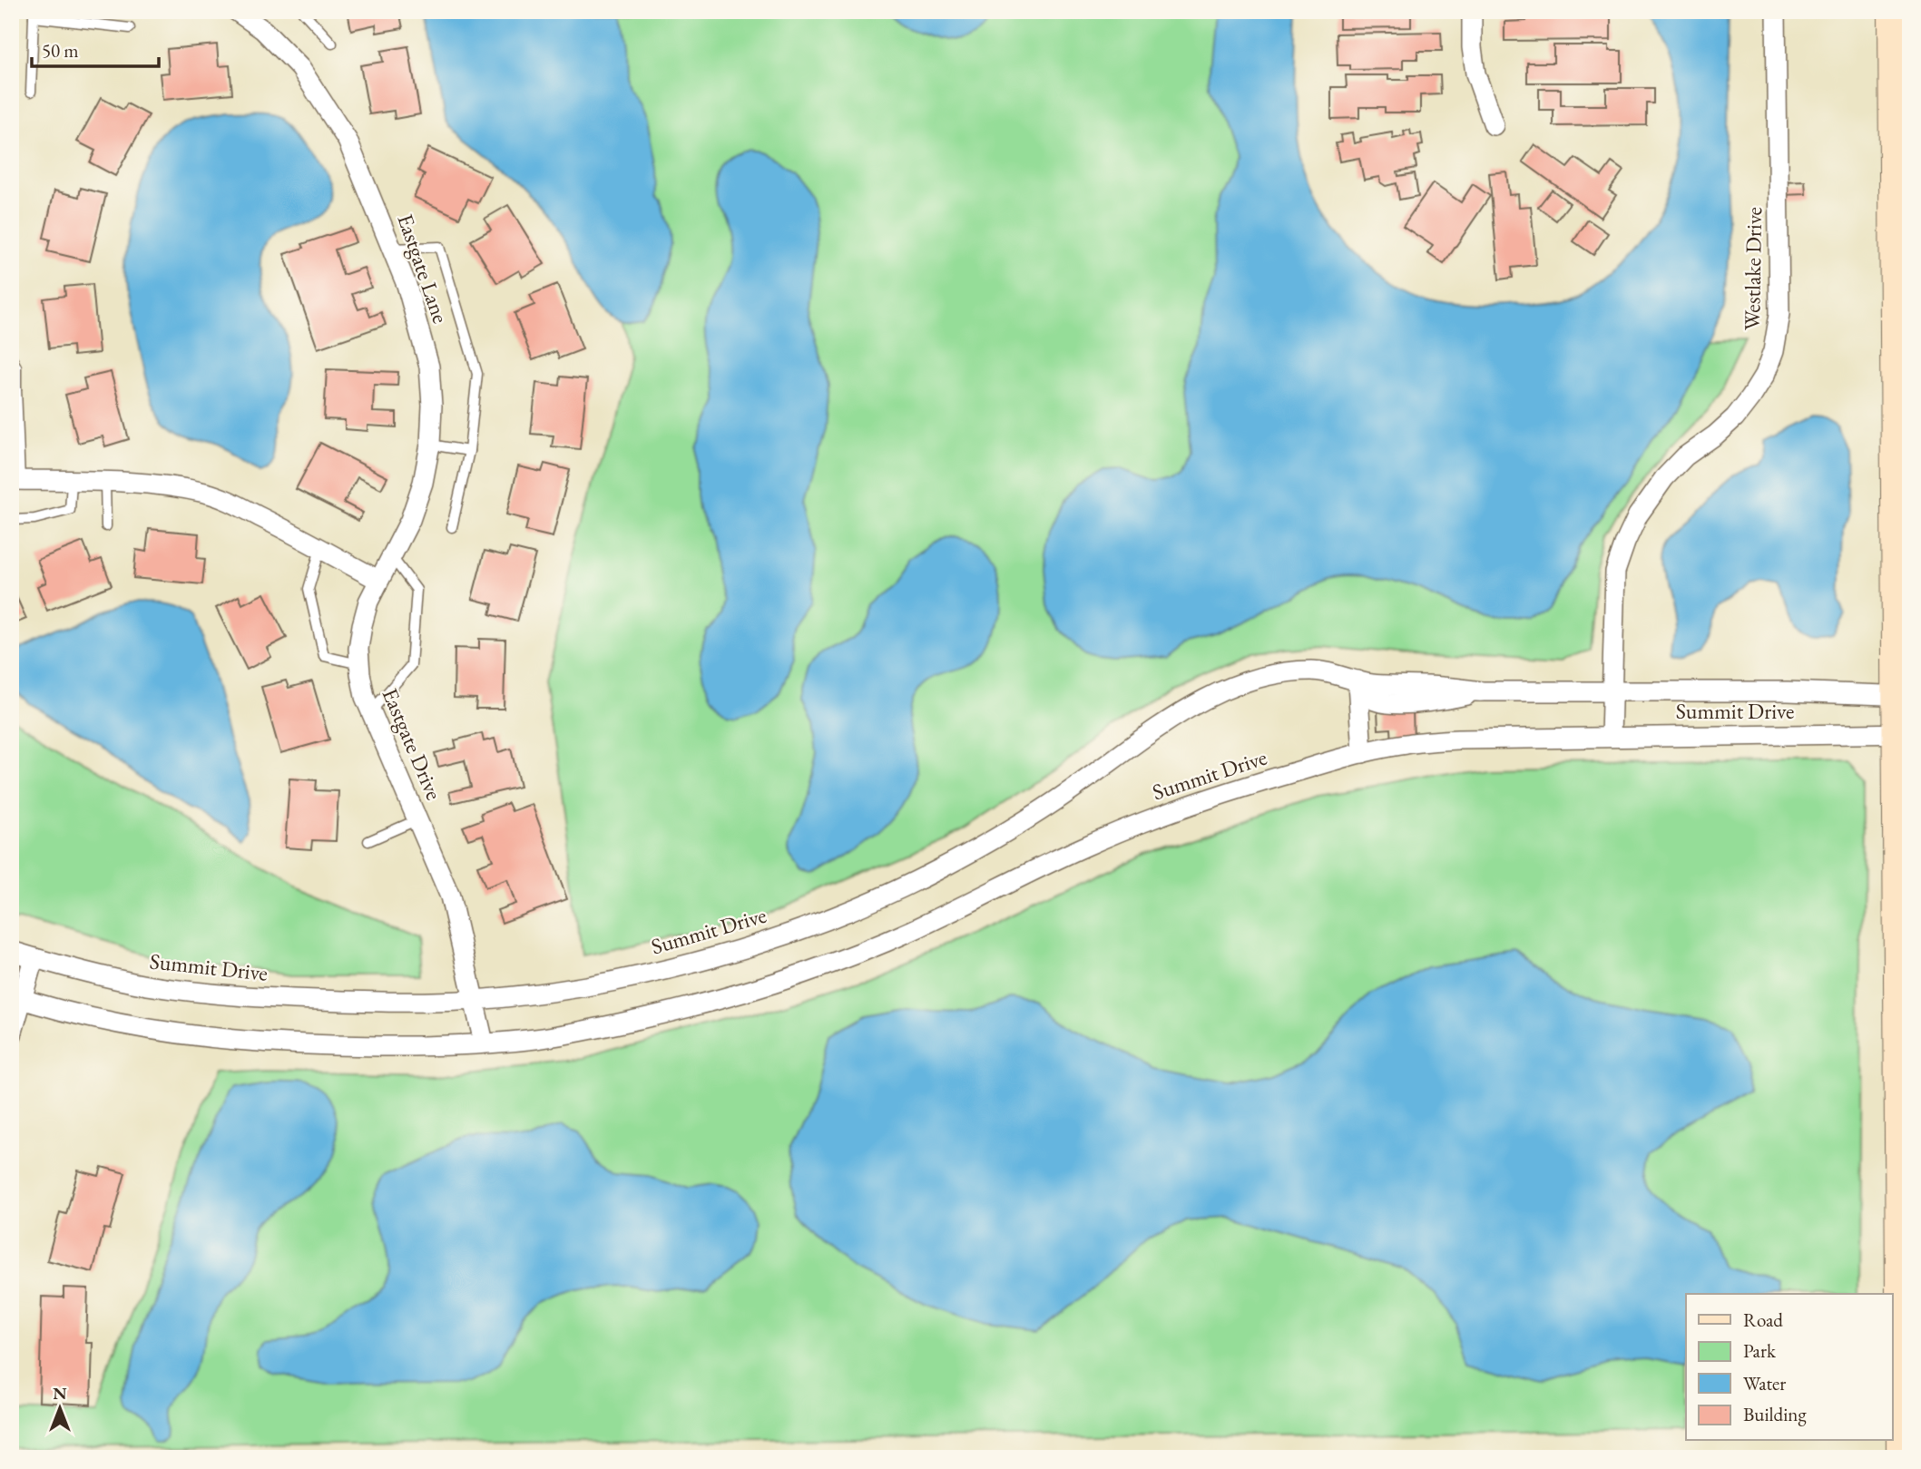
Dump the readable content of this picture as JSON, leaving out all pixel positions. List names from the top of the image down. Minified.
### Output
{"streets":{"street":["Eastgate Lane","Westlake Drive","Summit Drive","Eastgate Drive"]},"crossings":[["Eastgate Lane","Eastgate Drive"],["Westlake Drive","Summit Drive"],["Summit Drive","Eastgate Drive"]],"legend":["Road","Park","Water","Building"],"scale_bar":"50 m","north":"top"}
